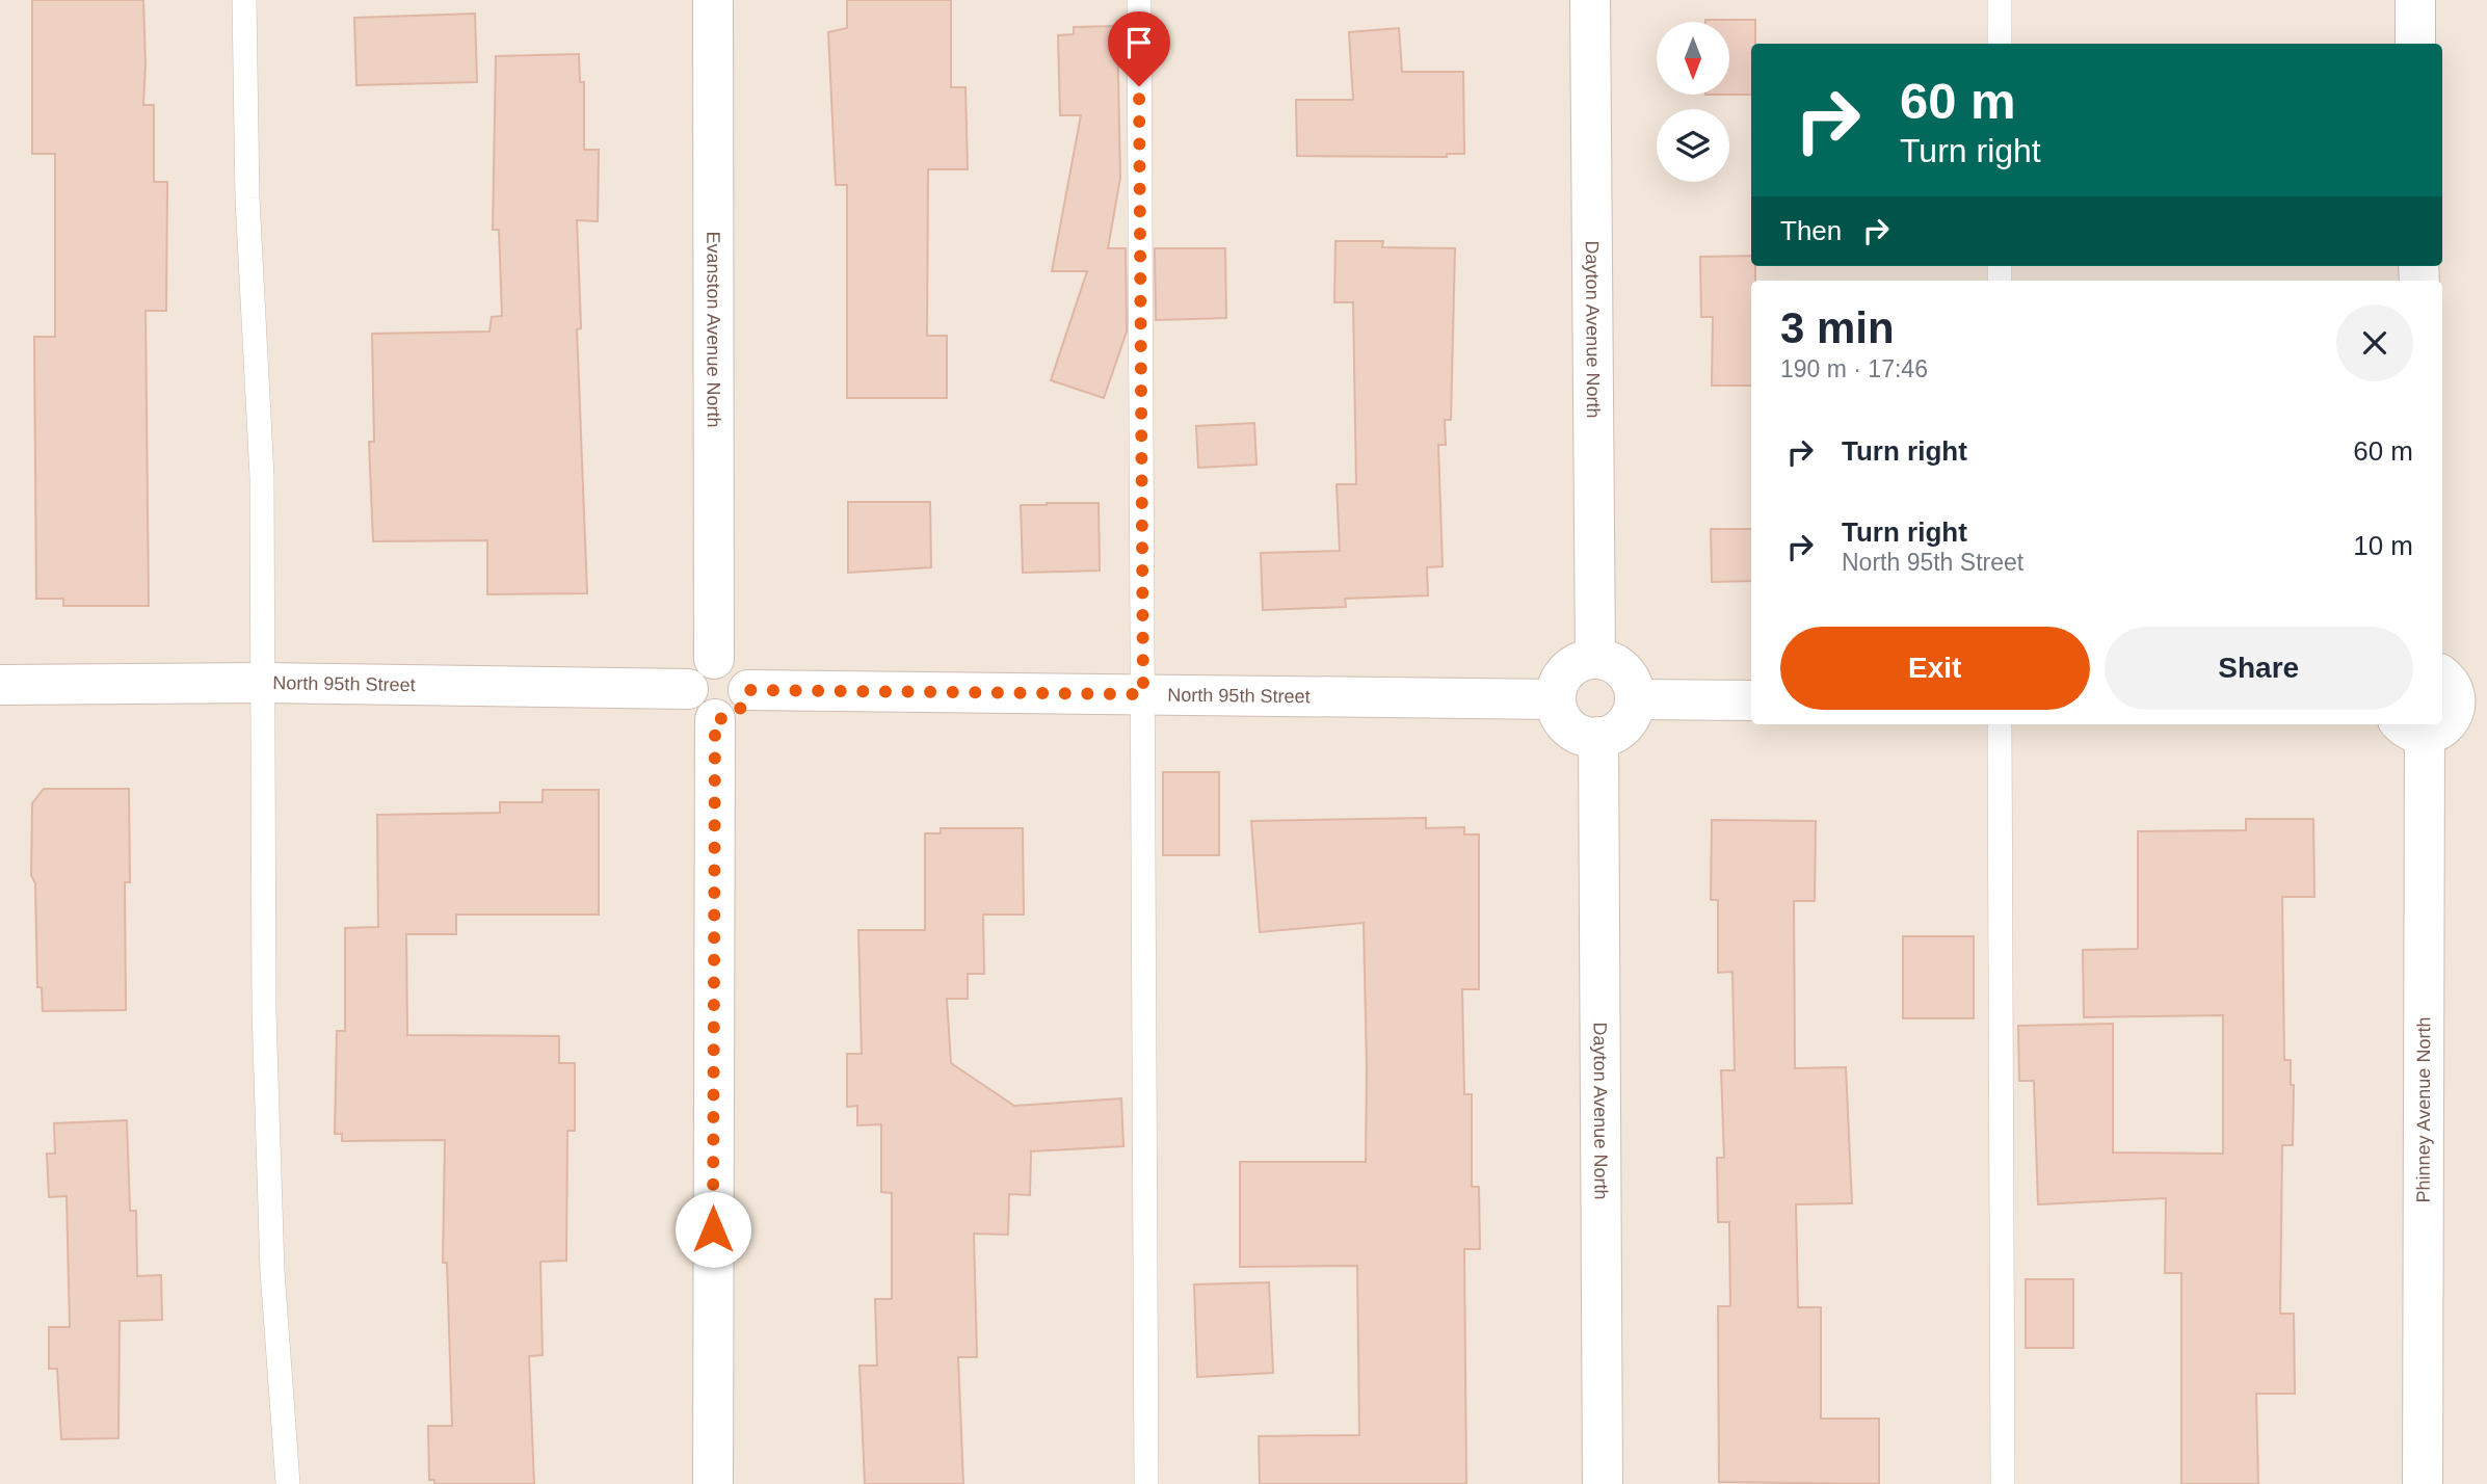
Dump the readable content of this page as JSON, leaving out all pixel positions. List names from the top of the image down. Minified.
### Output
{"streets":{"street":["Evanston Avenue North","Dayton Avenue North","North 95th Street","Phinney Avenue North"]},"crossings":[["Evanston Avenue North","North 95th Street"],["Dayton Avenue North","North 95th Street"]],"north":"bottom","page":{"turn":["60 m","Turn right"],"then":"Then","heading":["3 min","190 m · 17:46"],"list":[{"name":"Turn right","value":"60 m"},{"name":"Turn right","note":"North 95th Street","value":"10 m"}],"buttons":["Exit","Share"]}}
